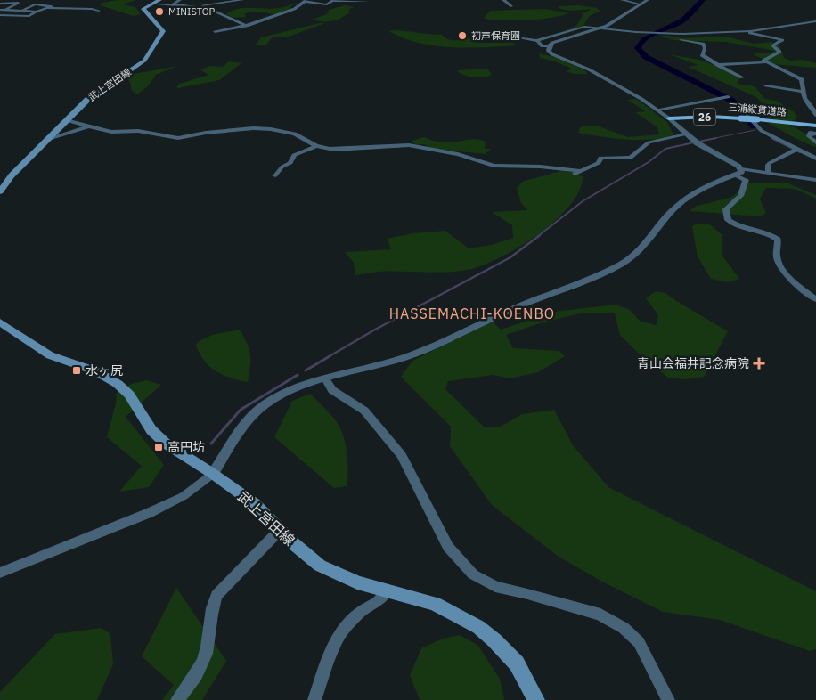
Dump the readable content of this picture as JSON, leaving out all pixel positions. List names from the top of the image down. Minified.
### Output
{"streets":{"main road":["武上宮田線","三浦縦貫道路","26"]},"districts":["HASSEMACHI-KOENBO"],"places":{"other":["MINISTOP","初声保育園"],"health":["青山会福井記念病院"],"transit":["水ヶ尻","高円坊"]}}
